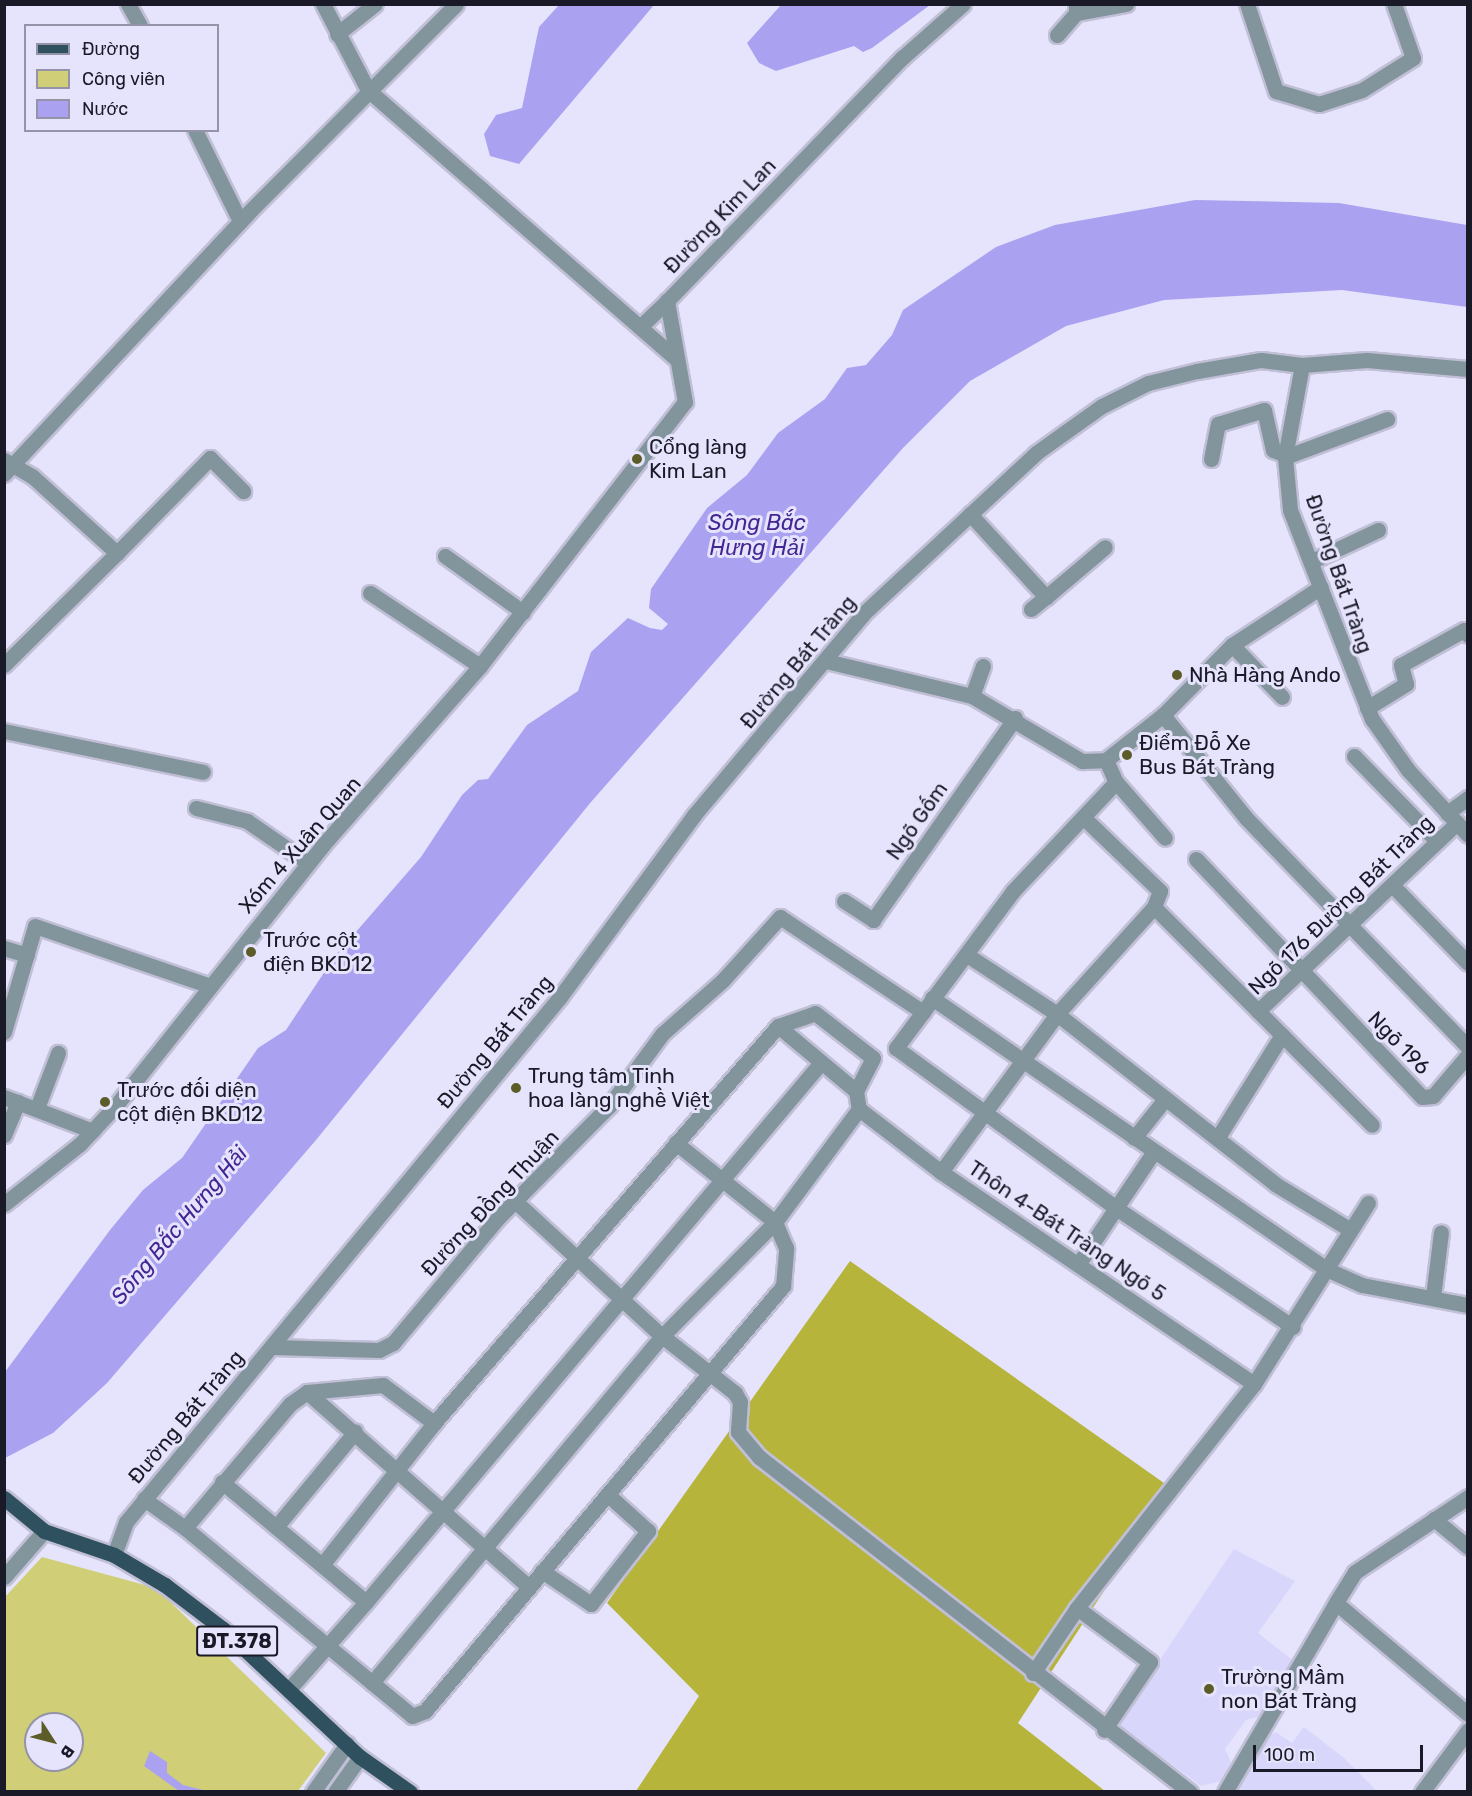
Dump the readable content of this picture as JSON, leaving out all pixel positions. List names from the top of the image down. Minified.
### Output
{"streets":{"main road":["ĐT.378"],"street":["Đường Kim Lan","Đường Bát Tràng","Ngõ Gốm","Xóm 4 Xuân Quan","Ngõ 176 Đường Bát Tràng","Ngõ 196","Đường Đồng Thuận","Thôn 4-Bát Tràng Ngõ 5"]},"crossings":[["Đường Kim Lan","Xóm 4 Xuân Quan"],["Đường Bát Tràng","Ngõ 176 Đường Bát Tràng"],["Đường Bát Tràng","Đường Đồng Thuận"],["Đường Bát Tràng","ĐT.378"],["Ngõ 176 Đường Bát Tràng","Ngõ 196"]],"water":["Sông Bắc Hưng Hải"],"places":["Cổng làng Kim Lan","Nhà Hàng Ando","Điểm Đỗ Xe Bus Bát Tràng","Trước cột điện BKD12","Trung tâm Tinh hoa làng nghề Việt","Trước đối diện cột điện BKD12","Trường Mầm non Bát Tràng"],"legend":["Đường","Công viên","Nước"],"scale_bar":"100 m","north":"bottom right"}
